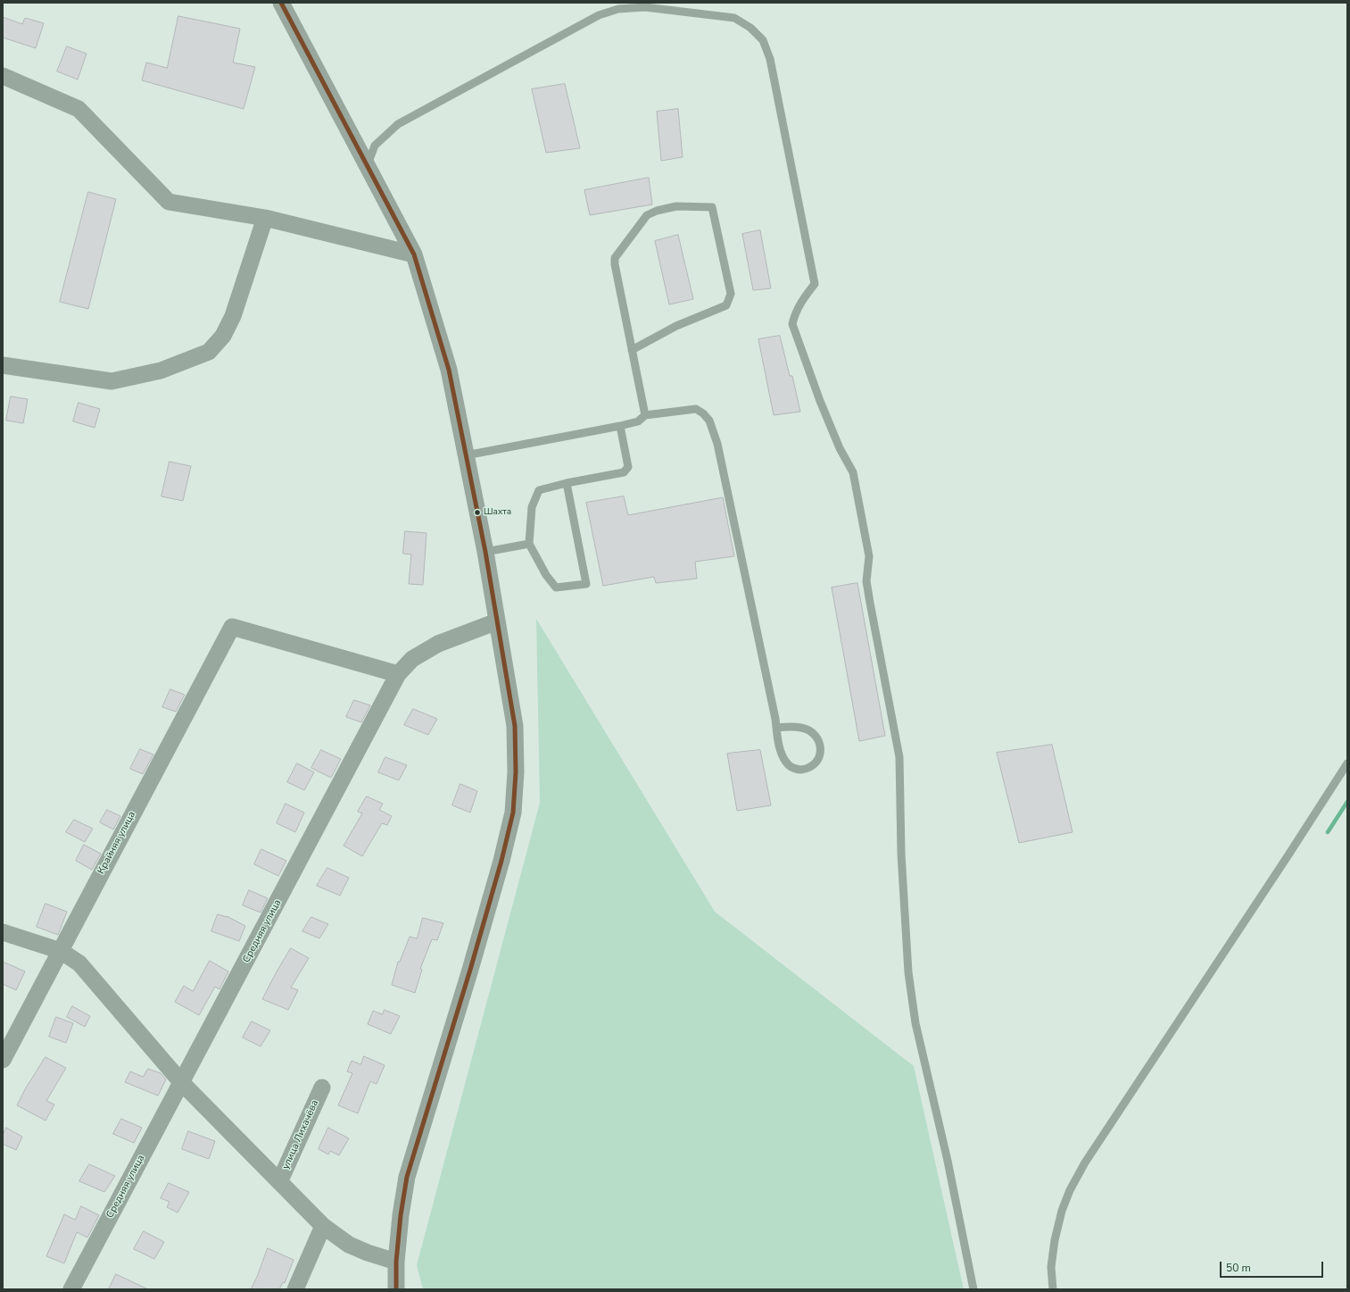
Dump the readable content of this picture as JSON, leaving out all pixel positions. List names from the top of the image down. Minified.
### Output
{"streets":{"street":["Крайняя улица","Средняя улица","улица Лихачёва"]},"crossings":[["Крайняя улица","Средняя улица"]],"places":["Шахта"],"scale_bar":"50 m"}
